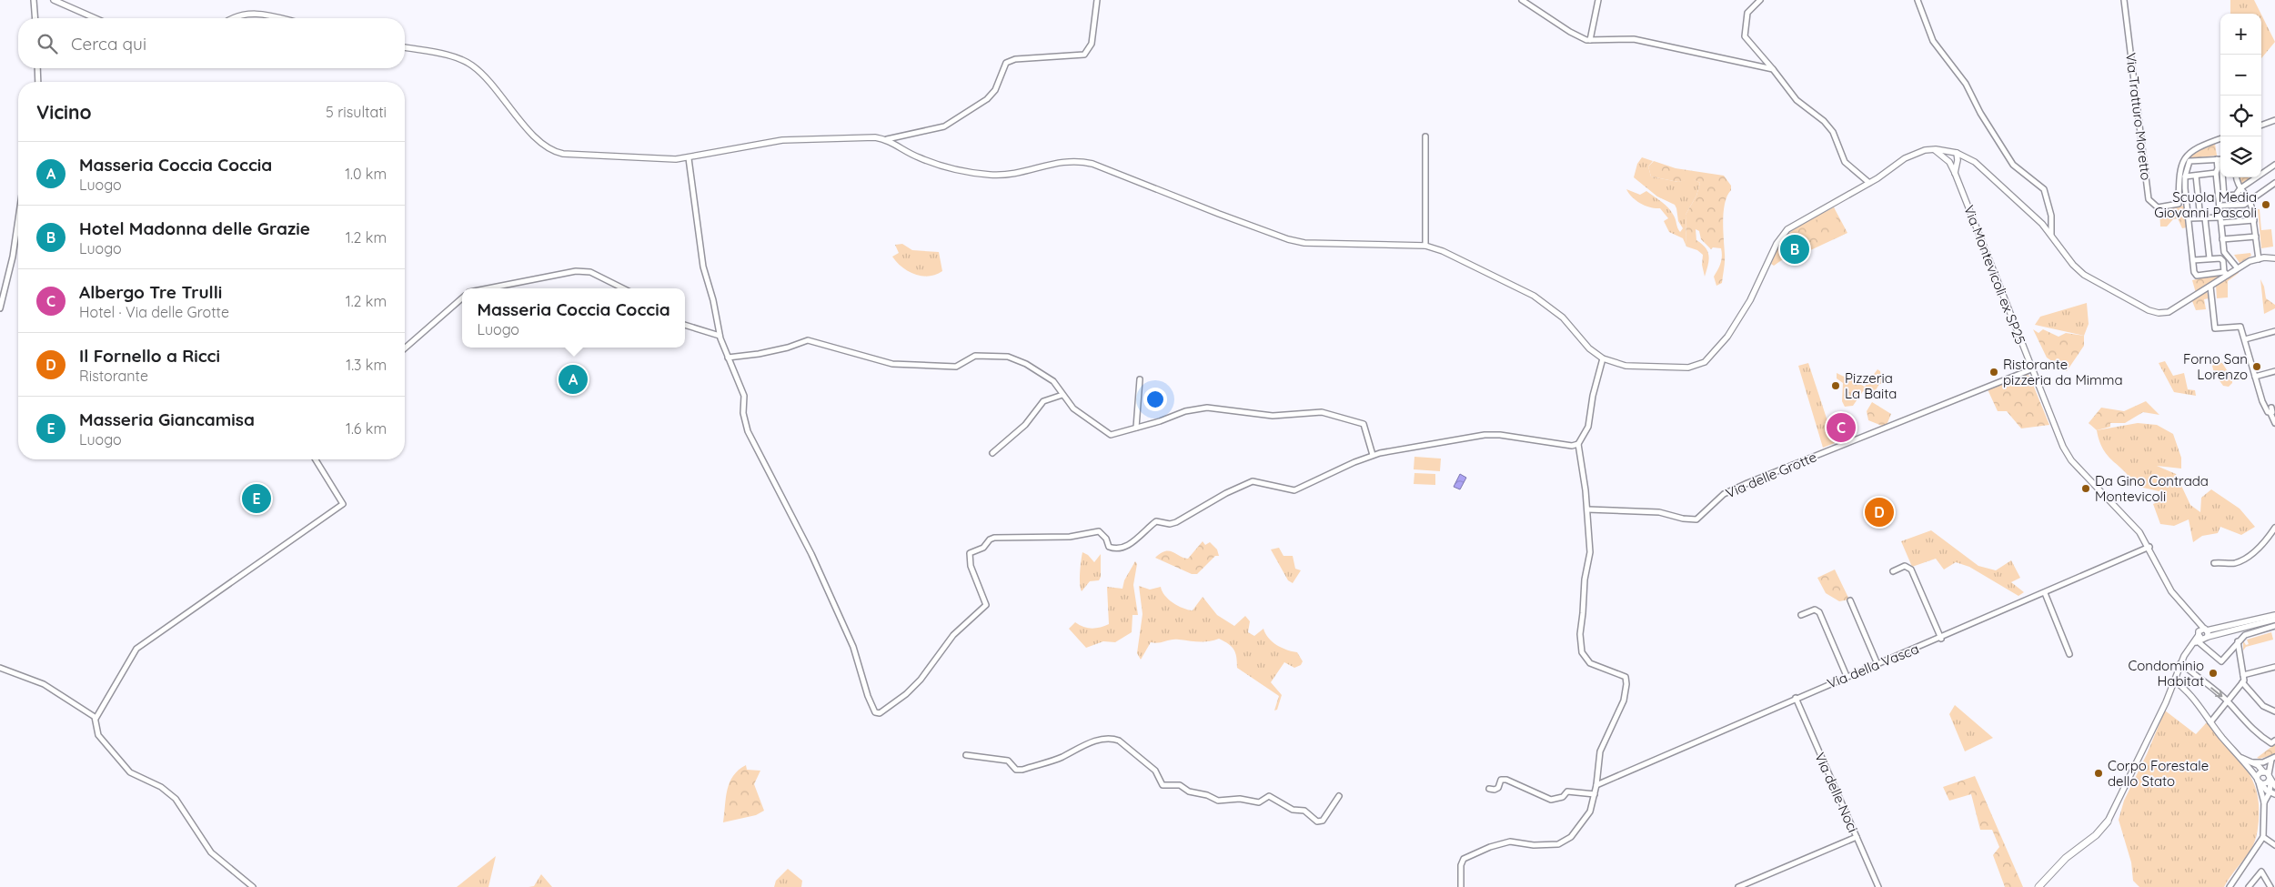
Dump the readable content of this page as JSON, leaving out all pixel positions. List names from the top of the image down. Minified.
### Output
{"streets":{"street":["Via Tratturo Moretto","Via Montevicoli ex SP25","Via delle Grotte","Via della Vasca","Via delle Noci"]},"crossings":[["Via Montevicoli ex SP25","Via delle Grotte"],["Via Montevicoli ex SP25","Via della Vasca"],["Via della Vasca","Via delle Noci"]],"places":["Scuola Media Giovanni Pascoli","Forno San Lorenzo","Ristorante pizzeria da Mimma","Pizzeria La Baita","Da Gino Contrada Montevicoli","Condominio Habitat","Corpo Forestale dello Stato"],"page":{"map_buttons":["+","−"],"search":"Cerca qui","heading":["Vicino","5 risultati"],"list":[{"mark":"A","name":"Masseria Coccia Coccia","note":"Luogo","value":"1.0 km"},{"mark":"B","name":"Hotel Madonna delle Grazie","note":"Luogo","value":"1.2 km"},{"mark":"C","name":"Albergo Tre Trulli","note":"Hotel · Via delle Grotte","value":"1.2 km"},{"mark":"D","name":"Il Fornello a Ricci","note":"Ristorante","value":"1.3 km"},{"mark":"E","name":"Masseria Giancamisa","note":"Luogo","value":"1.6 km"}],"pins":["B","A","C","E","D"],"popup":["Masseria Coccia Coccia","Luogo"]}}
